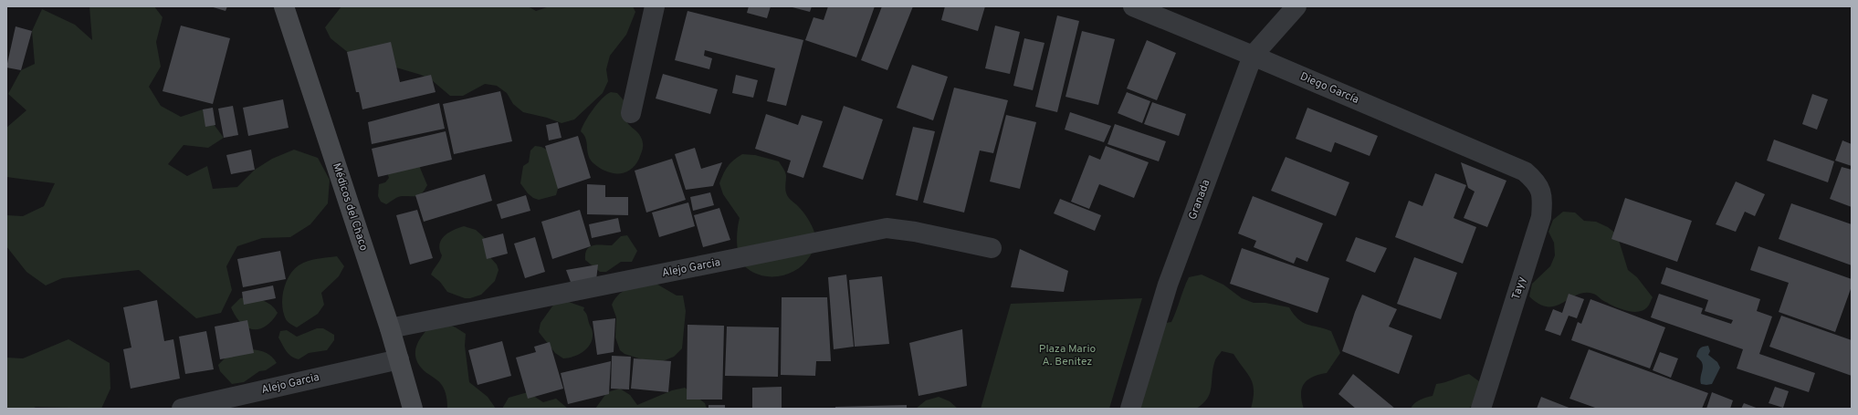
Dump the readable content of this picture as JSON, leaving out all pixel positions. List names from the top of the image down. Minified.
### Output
{"streets":{"main road":["Médicos del Chaco"],"street":["Diego García","Granada","Alejo Garcia","Tayy"]},"crossings":[["Diego García","Granada"],["Diego García","Tayy"],["Médicos del Chaco","Alejo Garcia"]],"parks":["Plaza Mario A. Benitez"]}
